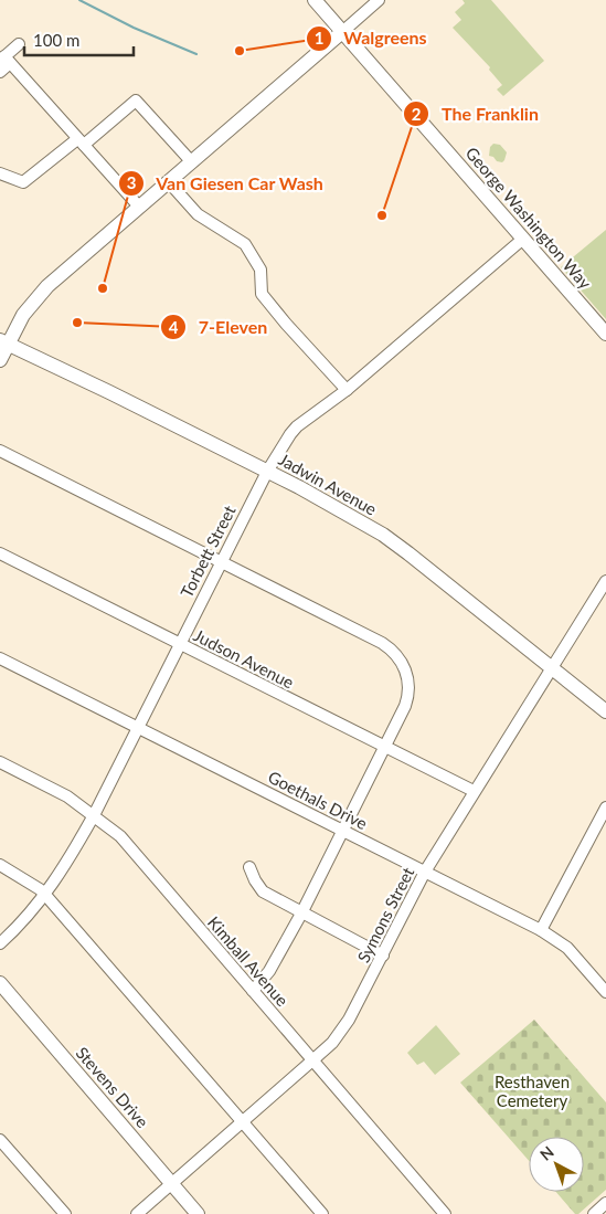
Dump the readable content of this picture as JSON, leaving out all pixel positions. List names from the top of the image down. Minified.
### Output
{"streets":{"main road":["George Washington Way","Jadwin Avenue","Stevens Drive"],"street":["Torbett Street","Judson Avenue","Goethals Drive","Symons Street","Kimball Avenue"]},"crossings":[["George Washington Way","Torbett Street"],["Jadwin Avenue","Torbett Street"],["Jadwin Avenue","Symons Street"],["Torbett Street","Judson Avenue"],["Torbett Street","Goethals Drive"],["Torbett Street","Kimball Avenue"],["Judson Avenue","Symons Street"],["Goethals Drive","Symons Street"],["Symons Street","Kimball Avenue"],["Symons Street","Stevens Drive"]],"parks":["Resthaven Cemetery"],"places":["Walgreens","The Franklin","Van Giesen Car Wash","7-Eleven"],"scale_bar":"100 m","north":"top left"}
